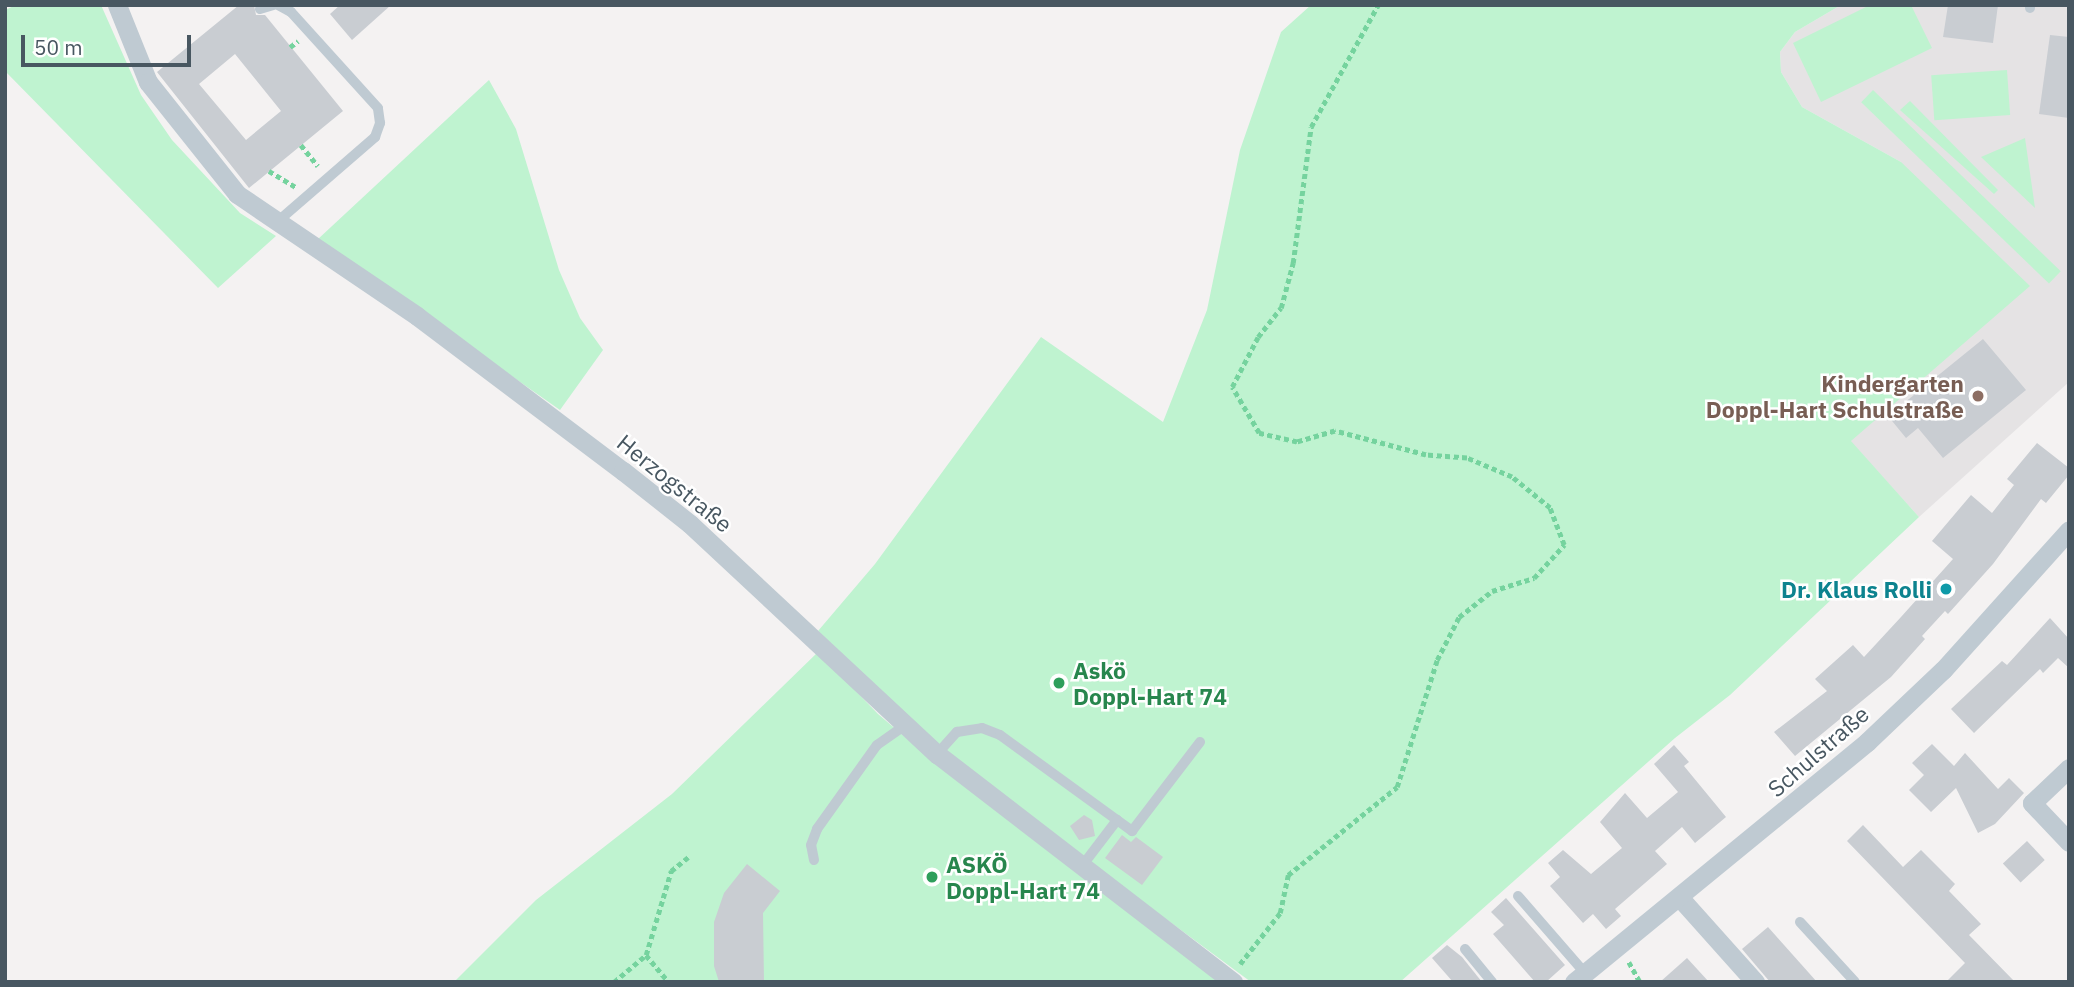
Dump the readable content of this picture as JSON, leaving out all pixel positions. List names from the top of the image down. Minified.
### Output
{"streets":{"street":["Herzogstraße","Schulstraße"]},"places":["Kindergarten Doppl-Hart Schulstraße","Dr. Klaus Rolli","Askö Doppl-Hart 74","ASKÖ Doppl-Hart 74"],"scale_bar":"50 m"}
